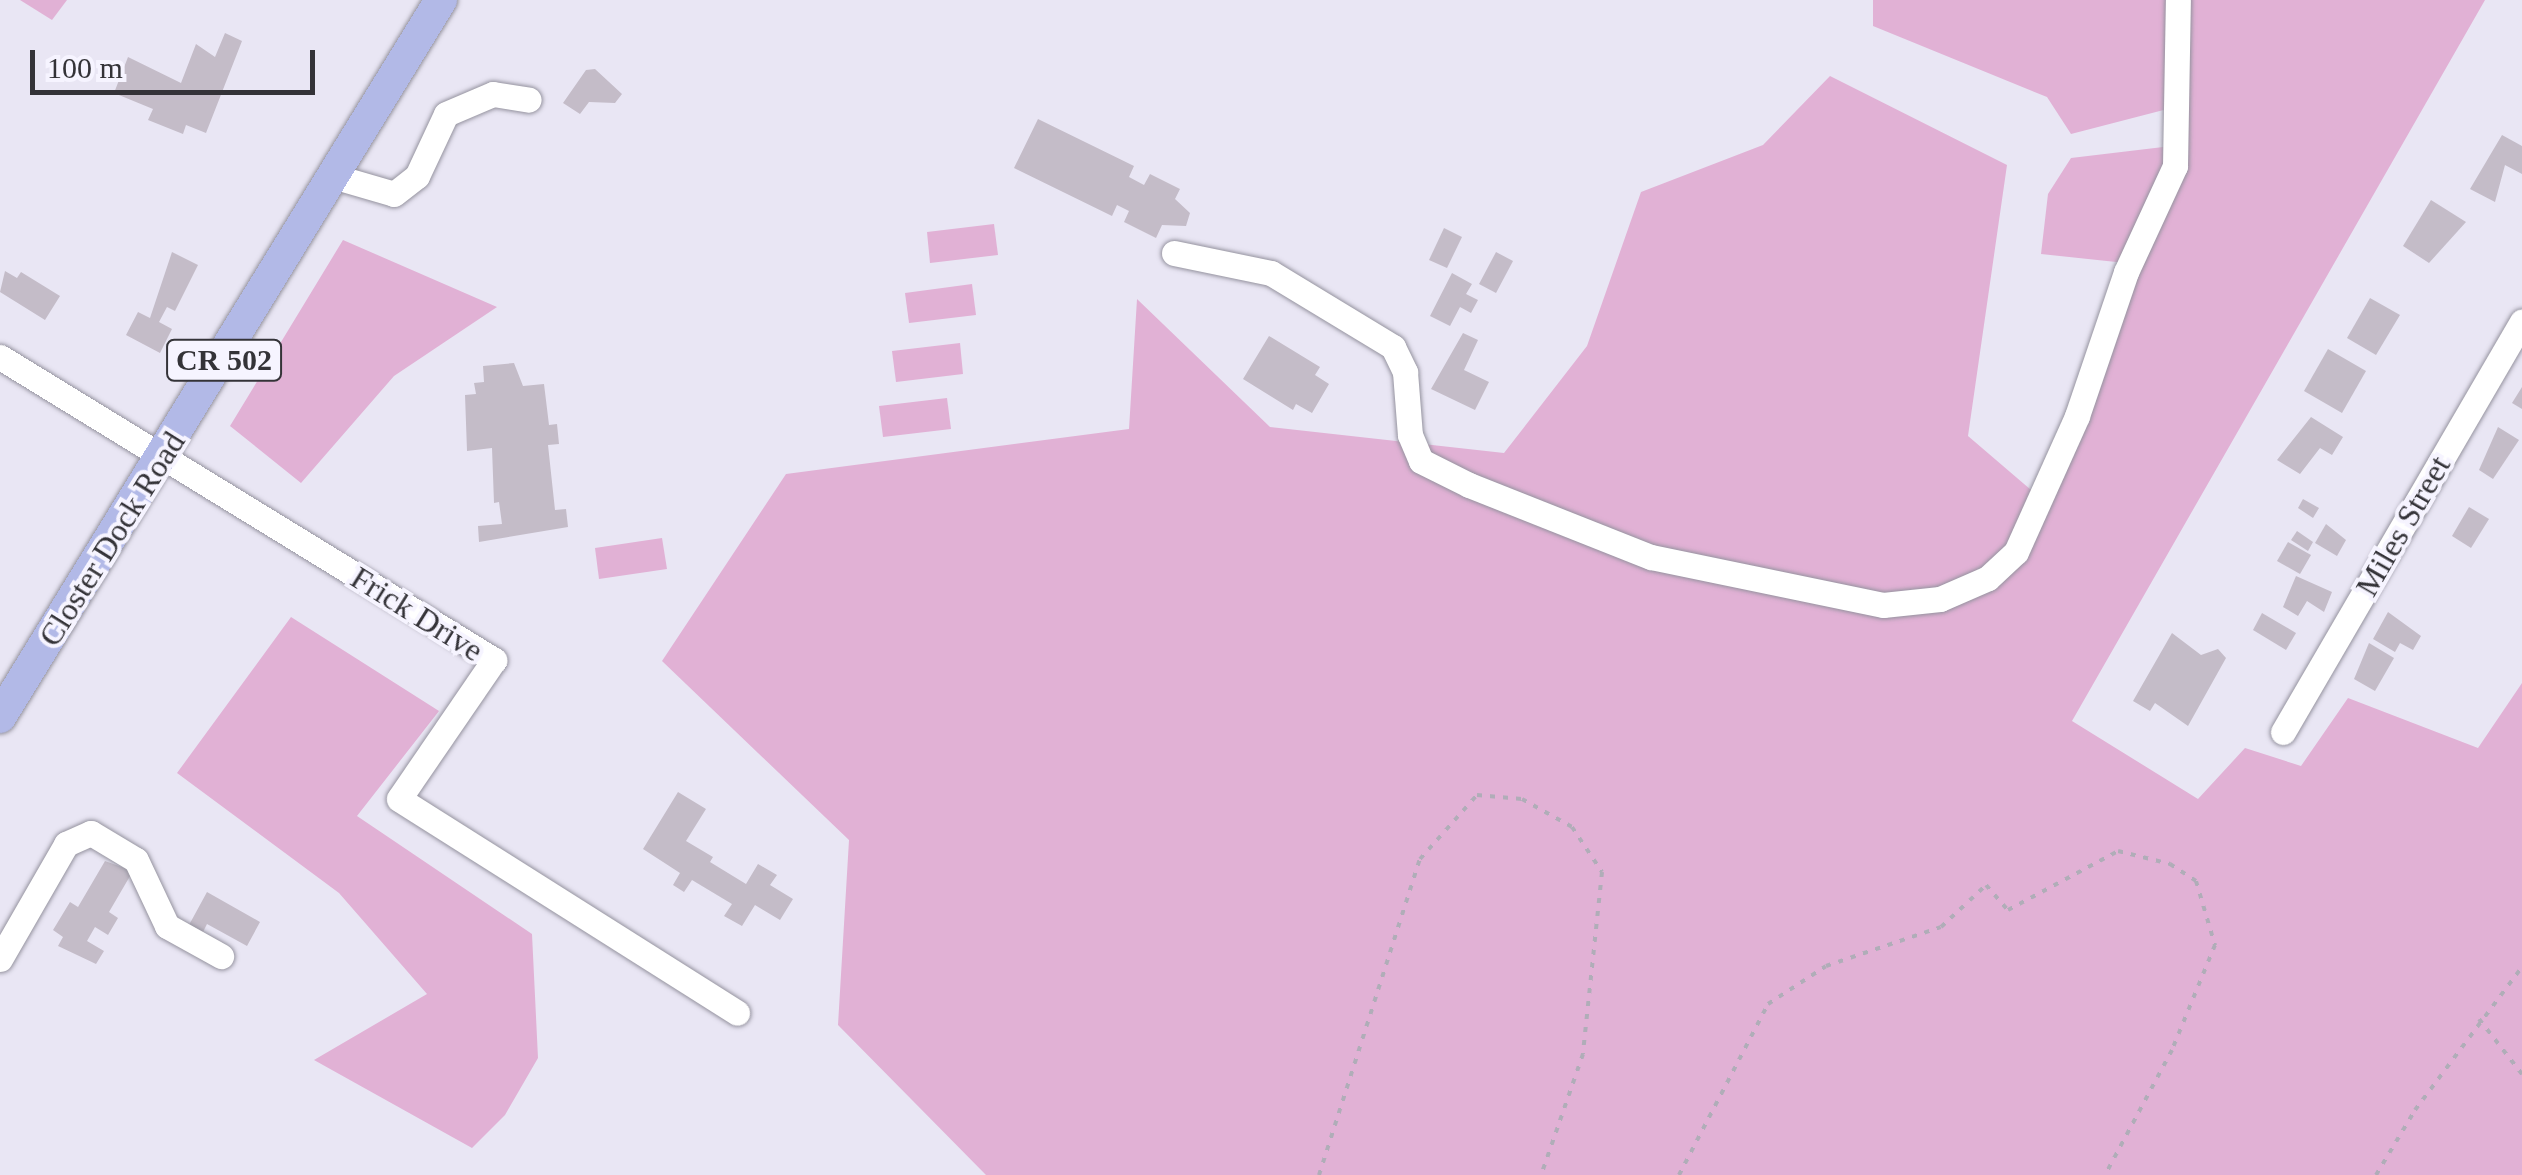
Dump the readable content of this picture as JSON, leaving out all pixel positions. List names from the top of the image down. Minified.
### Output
{"streets":{"main road":["CR 502","Closter Dock Road"],"street":["Miles Street","Frick Drive"]},"crossings":[["Closter Dock Road","Frick Drive"]],"scale_bar":"100 m"}
